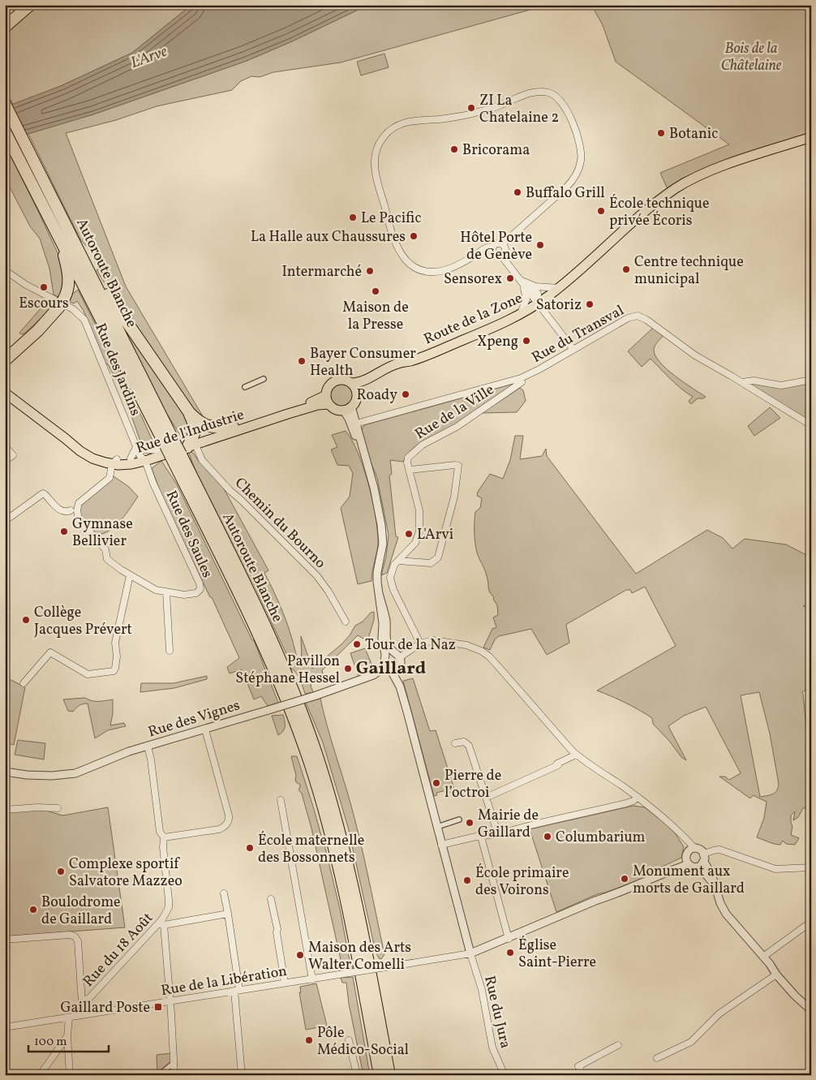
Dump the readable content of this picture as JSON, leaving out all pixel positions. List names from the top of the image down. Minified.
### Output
{"streets":{"highway":["Autoroute Blanche"],"main road":["Route de la Zone","Rue de l'Industrie"],"street":["Rue du Transval","Rue des Jardins","Rue de la Ville","Chemin du Bourno","Rue des Saules","Rue des Vignes","Rue du 18 Août","Rue de la Libération","Rue du Jura"]},"crossings":[["Autoroute Blanche","Rue de l'Industrie"],["Autoroute Blanche","Chemin du Bourno"],["Route de la Zone","Rue de l'Industrie"],["Rue des Jardins","Rue de l'Industrie"],["Rue des Jardins","Rue des Saules"],["Rue de l'Industrie","Chemin du Bourno"],["Rue de l'Industrie","Rue des Saules"],["Rue des Vignes","Rue du 18 Août"],["Rue du 18 Août","Rue de la Libération"],["Rue de la Libération","Rue du Jura"]],"districts":["Gaillard"],"water":["L'Arve"],"parks":["Bois de la Châtelaine"],"places":{"other":["ZI La Chatelaine 2","Botanic","Bricorama","Buffalo Grill","École technique privée Écoris","Le Pacific","La Halle aux Chaussures","Hôtel Porte de Genève","Centre technique municipal","Intermarché","Sensorex","Escours","Maison de la Presse","Satoriz","Xpeng","Bayer Consumer Health","Roady","Gymnase Bellivier","L'Arvi","Collège Jacques Prévert","Tour de la Naz","Pavillon Stéphane Hessel","Pierre de l’octroi","Mairie de Gaillard","Columbarium","École maternelle des Bossonnets","Complexe sportif Salvatore Mazzeo","Monument aux morts de Gaillard","École primaire des Voirons","Boulodrome de Gaillard","Église Saint-Pierre","Maison des Arts Walter Comelli","Pôle Médico-Social"],"transit":["Gaillard Poste"]},"scale_bar":"100 m"}
